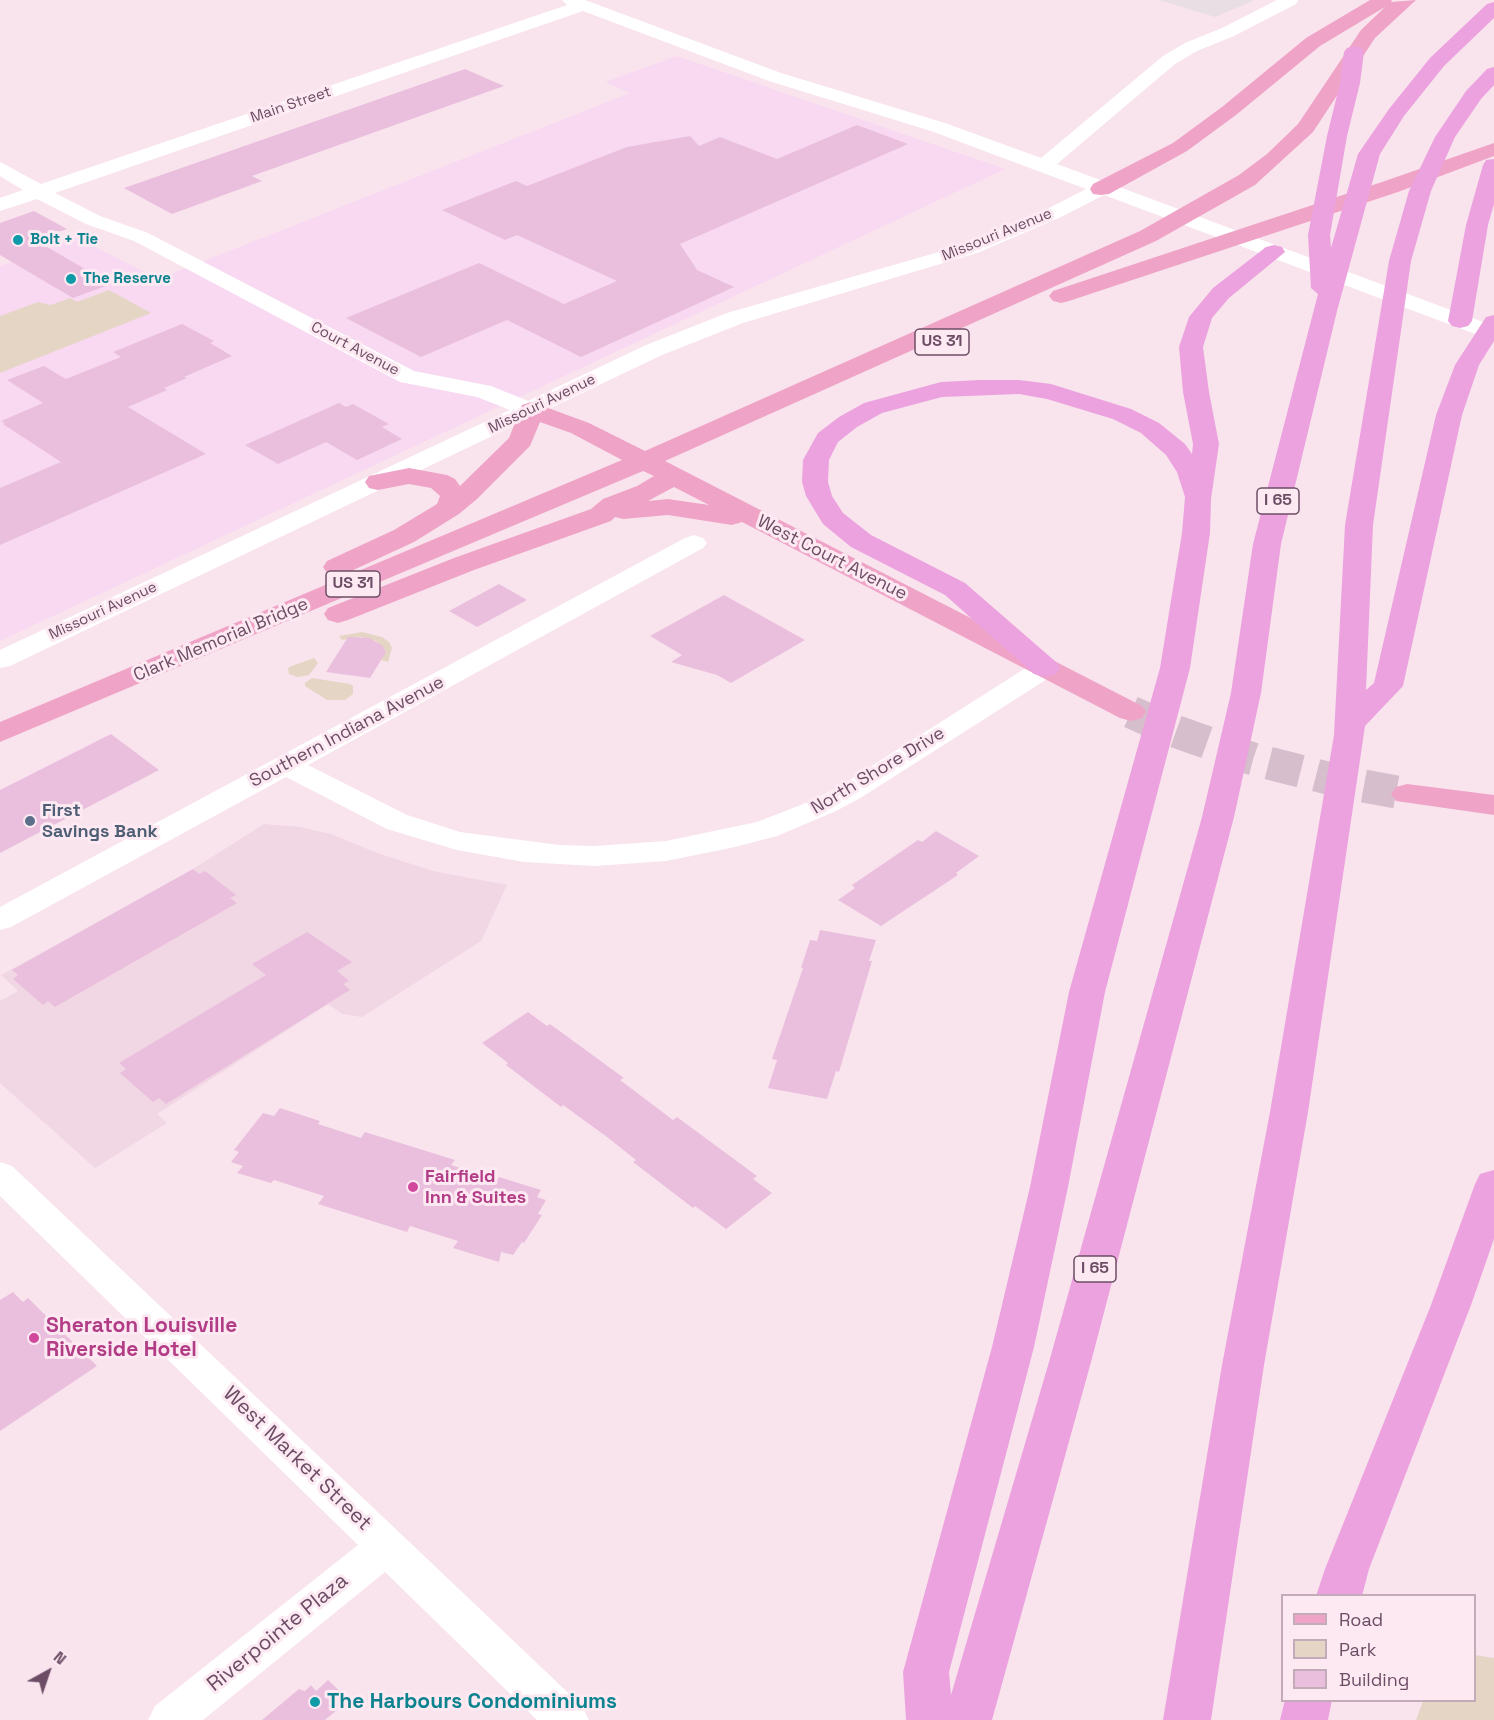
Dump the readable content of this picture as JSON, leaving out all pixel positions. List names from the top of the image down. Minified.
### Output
{"streets":{"highway":["I 65"],"main road":["US 31","West Court Avenue","Clark Memorial Bridge"],"street":["Main Street","Missouri Avenue","Court Avenue","Southern Indiana Avenue","North Shore Drive","West Market Street","Riverpointe Plaza"]},"crossings":[["Main Street","Court Avenue"],["Missouri Avenue","Court Avenue"],["Missouri Avenue","West Court Avenue"],["US 31","Clark Memorial Bridge"],["Court Avenue","West Court Avenue"],["West Court Avenue","North Shore Drive"],["Southern Indiana Avenue","North Shore Drive"],["West Market Street","Riverpointe Plaza"]],"places":["Bolt + Tie","The Reserve","First Savings Bank","Fairfield Inn & Suites","Sheraton Louisville Riverside Hotel","The Harbours Condominiums"],"legend":["Road","Park","Building"],"north":"top right"}
